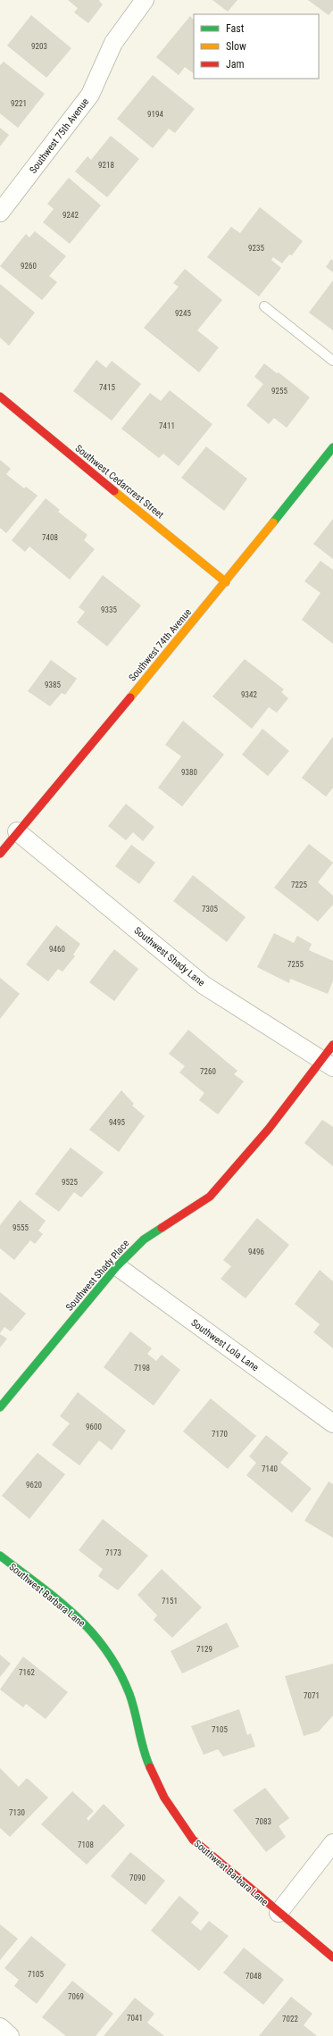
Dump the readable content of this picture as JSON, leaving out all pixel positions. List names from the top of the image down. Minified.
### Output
{"streets":{"street":["Southwest 75th Avenue","Southwest Cedarcrest Street","Southwest 74th Avenue","Southwest Shady Lane","Southwest Shady Place","Southwest Lola Lane","Southwest Barbara Lane"]},"crossings":[["Southwest Cedarcrest Street","Southwest 74th Avenue"],["Southwest 74th Avenue","Southwest Shady Lane"],["Southwest Shady Lane","Southwest Shady Place"],["Southwest Shady Place","Southwest Lola Lane"]],"house_numbers":["9203","9221","9194","9218","9242","9235","9260","9245","7415","9255","7411","7408","9335","9385","9342","9380","7225","7305","9460","7255","7260","9495","9525","9555","9496","7198","9600","7170","7140","9620","7173","7151","7129","7162","7071","7105","7130","7083","7108","7090","7105","7048","7069","7041","7022"],"legend":["Fast","Slow","Jam"]}
